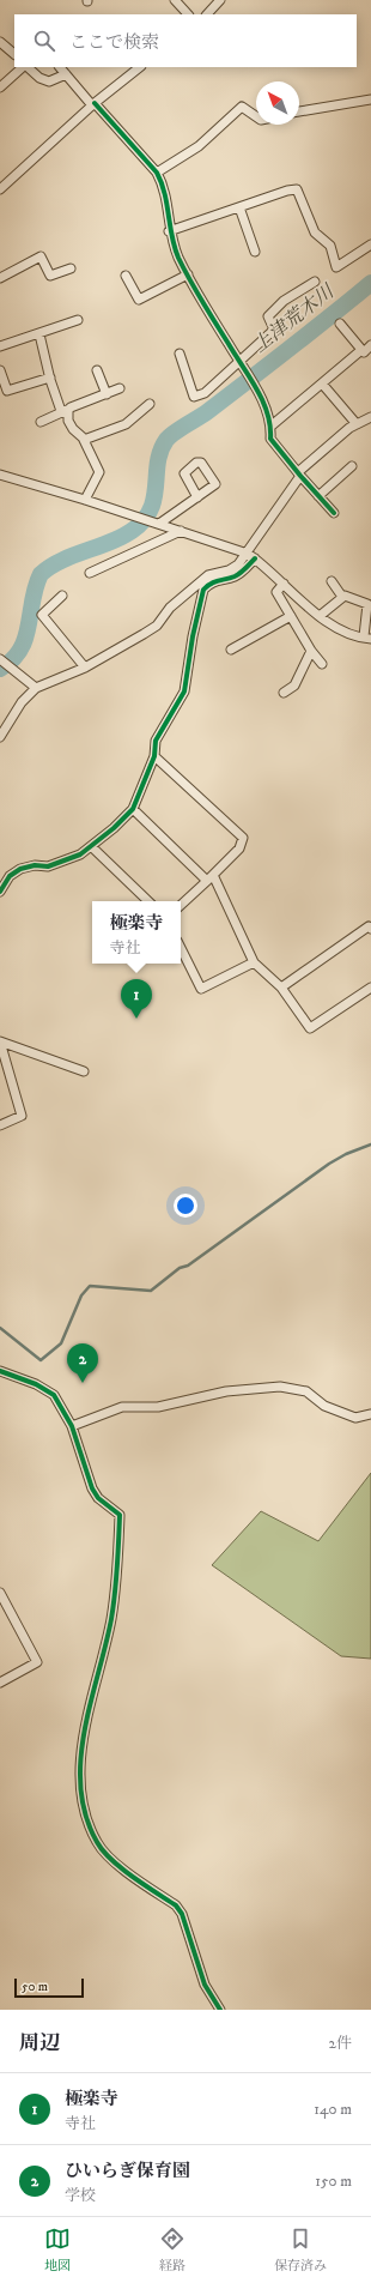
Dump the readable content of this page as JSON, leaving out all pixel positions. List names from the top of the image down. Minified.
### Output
{"water":["上津荒木川"],"scale_bar":"50 m","north":"top left","page":{"search":"ここで検索","popup":["極楽寺","寺社"],"pins":["1","2"],"scale":"50 m","heading":["周辺","2件"],"list":[{"mark":"1","name":"極楽寺","note":"寺社","value":"140 m"},{"mark":"2","name":"ひいらぎ保育園","note":"学校","value":"150 m"}],"nav":["地図","経路","保存済み"]}}
